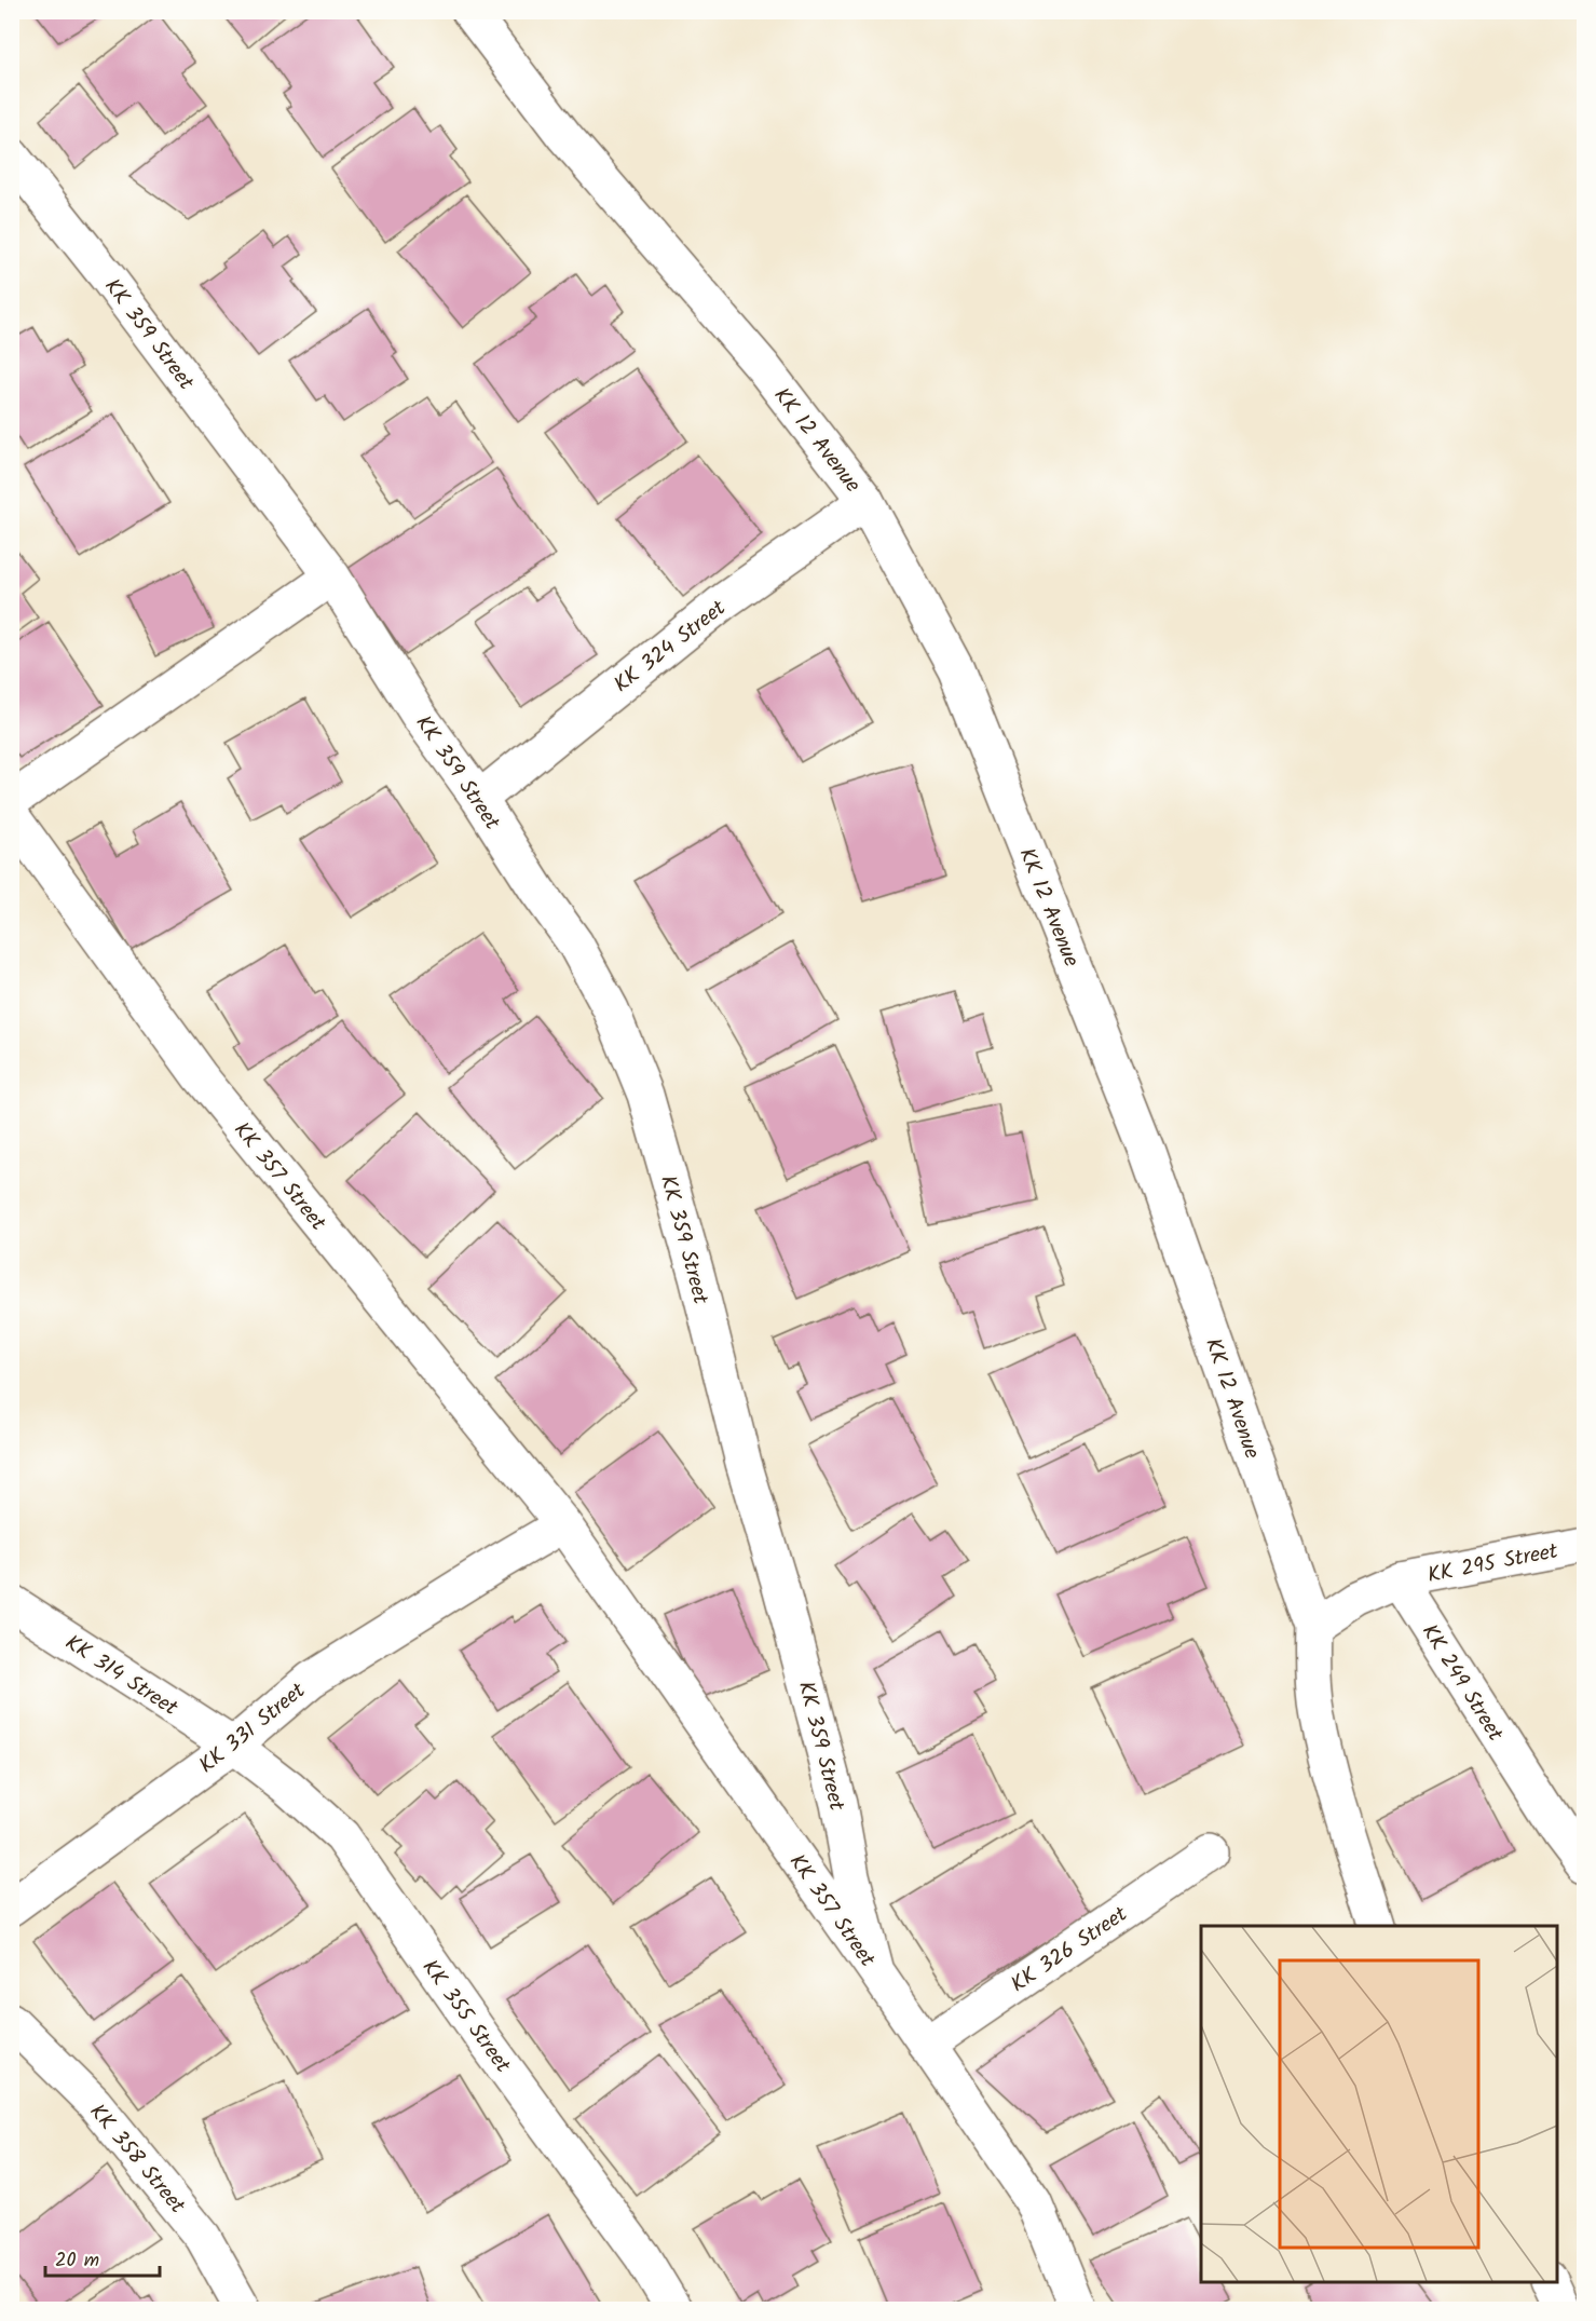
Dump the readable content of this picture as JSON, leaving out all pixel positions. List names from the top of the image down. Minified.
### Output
{"streets":{"street":["KK 359 Street","KK 12 Avenue","KK 324 Street","KK 357 Street","KK 295 Street","KK 314 Street","KK 249 Street","KK 331 Street","KK 326 Street","KK 355 Street","KK 358 Street"]},"crossings":[["KK 359 Street","KK 324 Street"],["KK 359 Street","KK 357 Street"],["KK 12 Avenue","KK 324 Street"],["KK 357 Street","KK 331 Street"],["KK 357 Street","KK 326 Street"],["KK 295 Street","KK 249 Street"],["KK 314 Street","KK 331 Street"],["KK 314 Street","KK 355 Street"],["KK 331 Street","KK 355 Street"]],"scale_bar":"20 m"}
